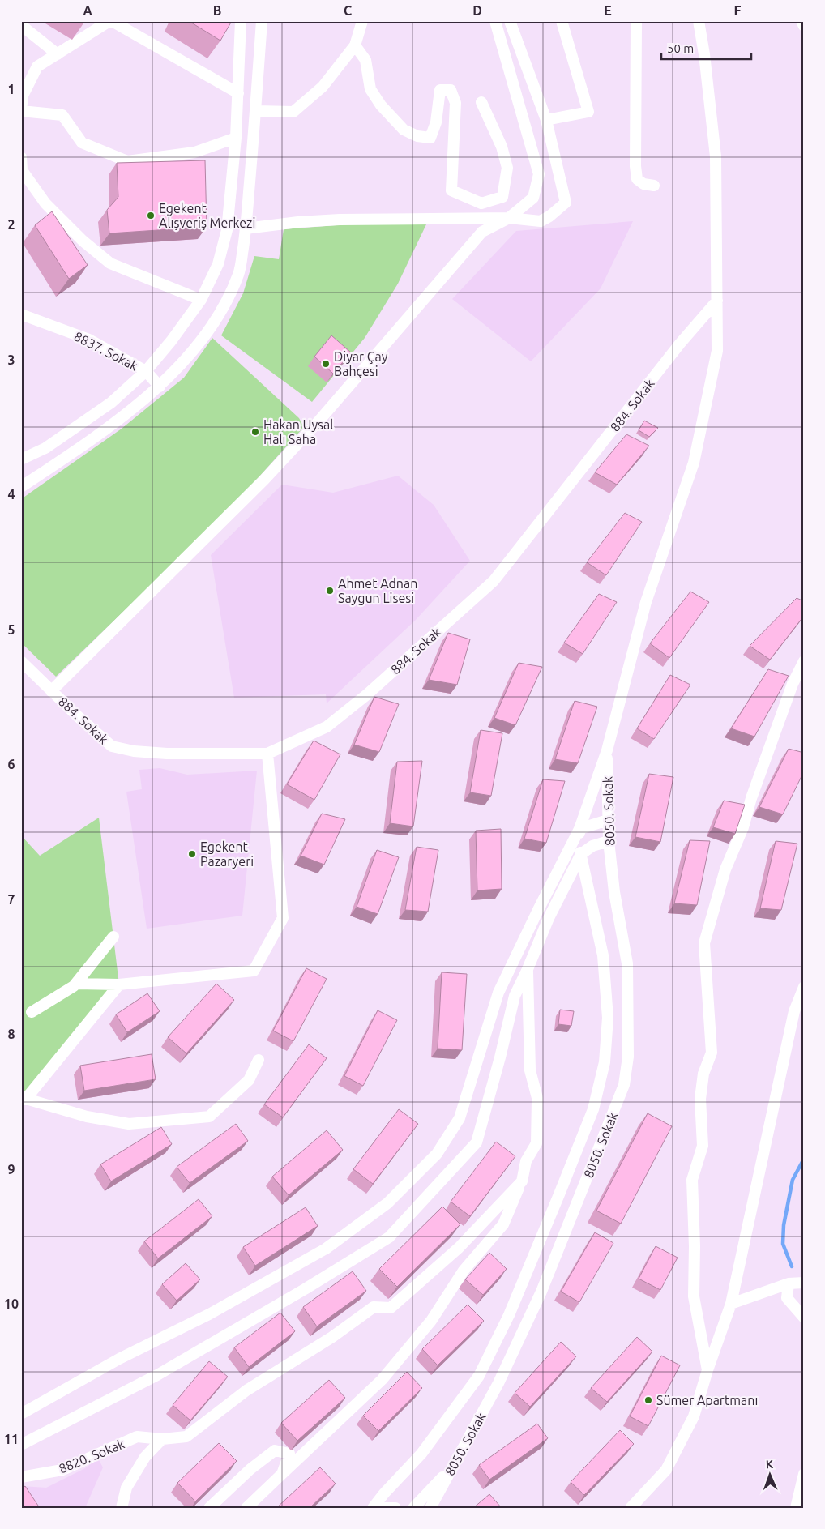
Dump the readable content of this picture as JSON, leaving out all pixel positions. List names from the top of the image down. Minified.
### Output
{"streets":{"street":["8837. Sokak","884. Sokak","8050. Sokak","8820. Sokak"]},"places":["Egekent Alışveriş Merkezi","Diyar Çay Bahçesi","Hakan Uysal Halı Saha","Ahmet Adnan Saygun Lisesi","Egekent Pazaryeri","Sümer Apartmanı"],"scale_bar":"50 m","north":"top","grid":{"columns":["A","B","C","D","E","F"],"rows":["1","2","3","4","5","6","7","8","9","10","11"]}}
